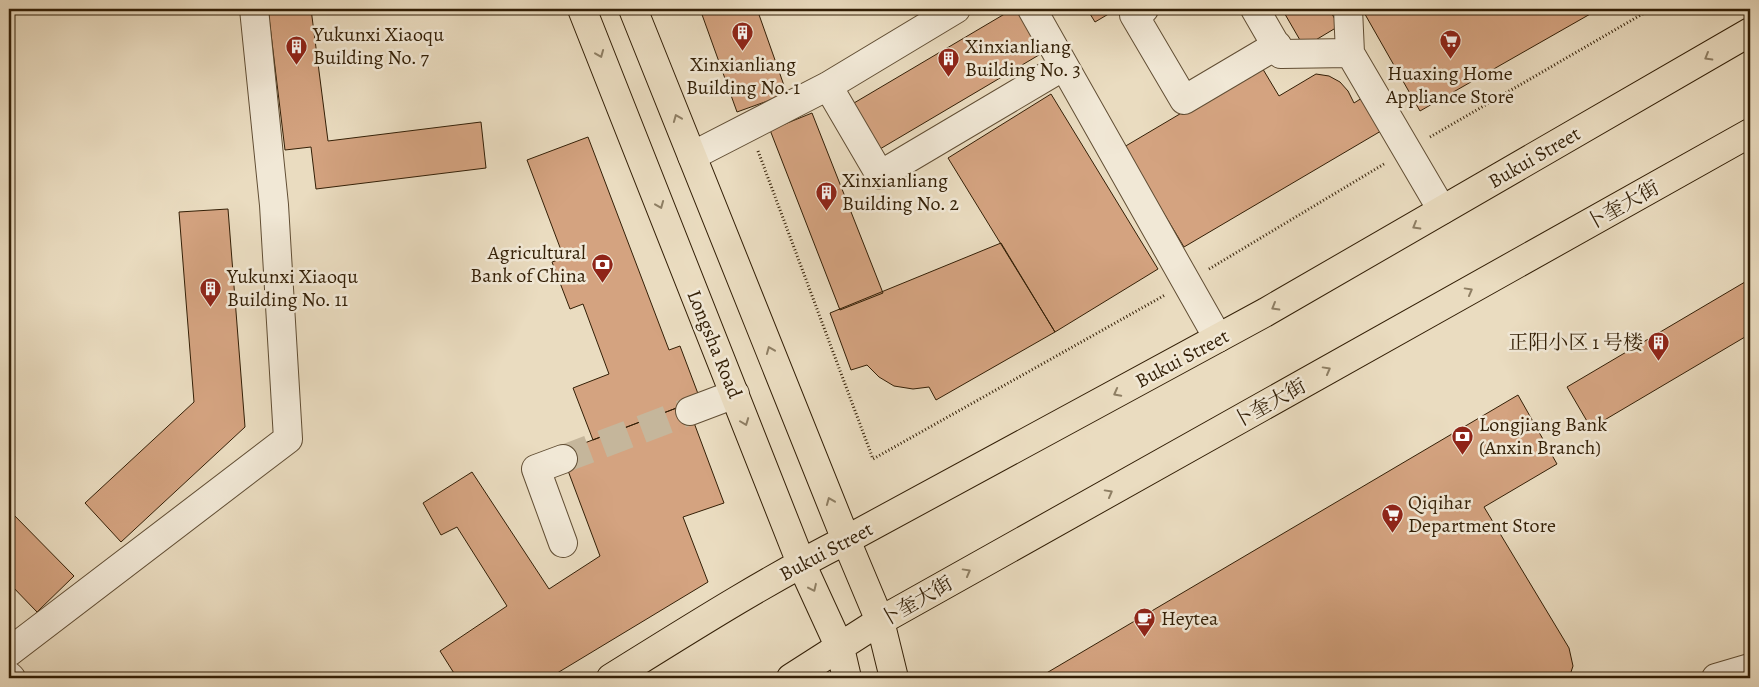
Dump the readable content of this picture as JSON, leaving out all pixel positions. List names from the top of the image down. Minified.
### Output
{"streets":{"main road":["Bukui Street","卜奎大街","Longsha Road"]},"crossings":[["Bukui Street","Longsha Road"],["卜奎大街","Longsha Road"]],"one_way":["Bukui Street","卜奎大街"],"places":{"building":["Xinxianliang Building No. 1","Yukunxi Xiaoqu Building No. 7","Xinxianliang Building No. 3","Xinxianliang Building No. 2","Yukunxi Xiaoqu Building No. 11","正阳小区 1 号楼"],"supermarket":["Huaxing Home Appliance Store","Qiqihar Department Store"],"bank":["Agricultural Bank of China","Longjiang Bank (Anxin Branch)"],"cafe":["Heytea"]}}
